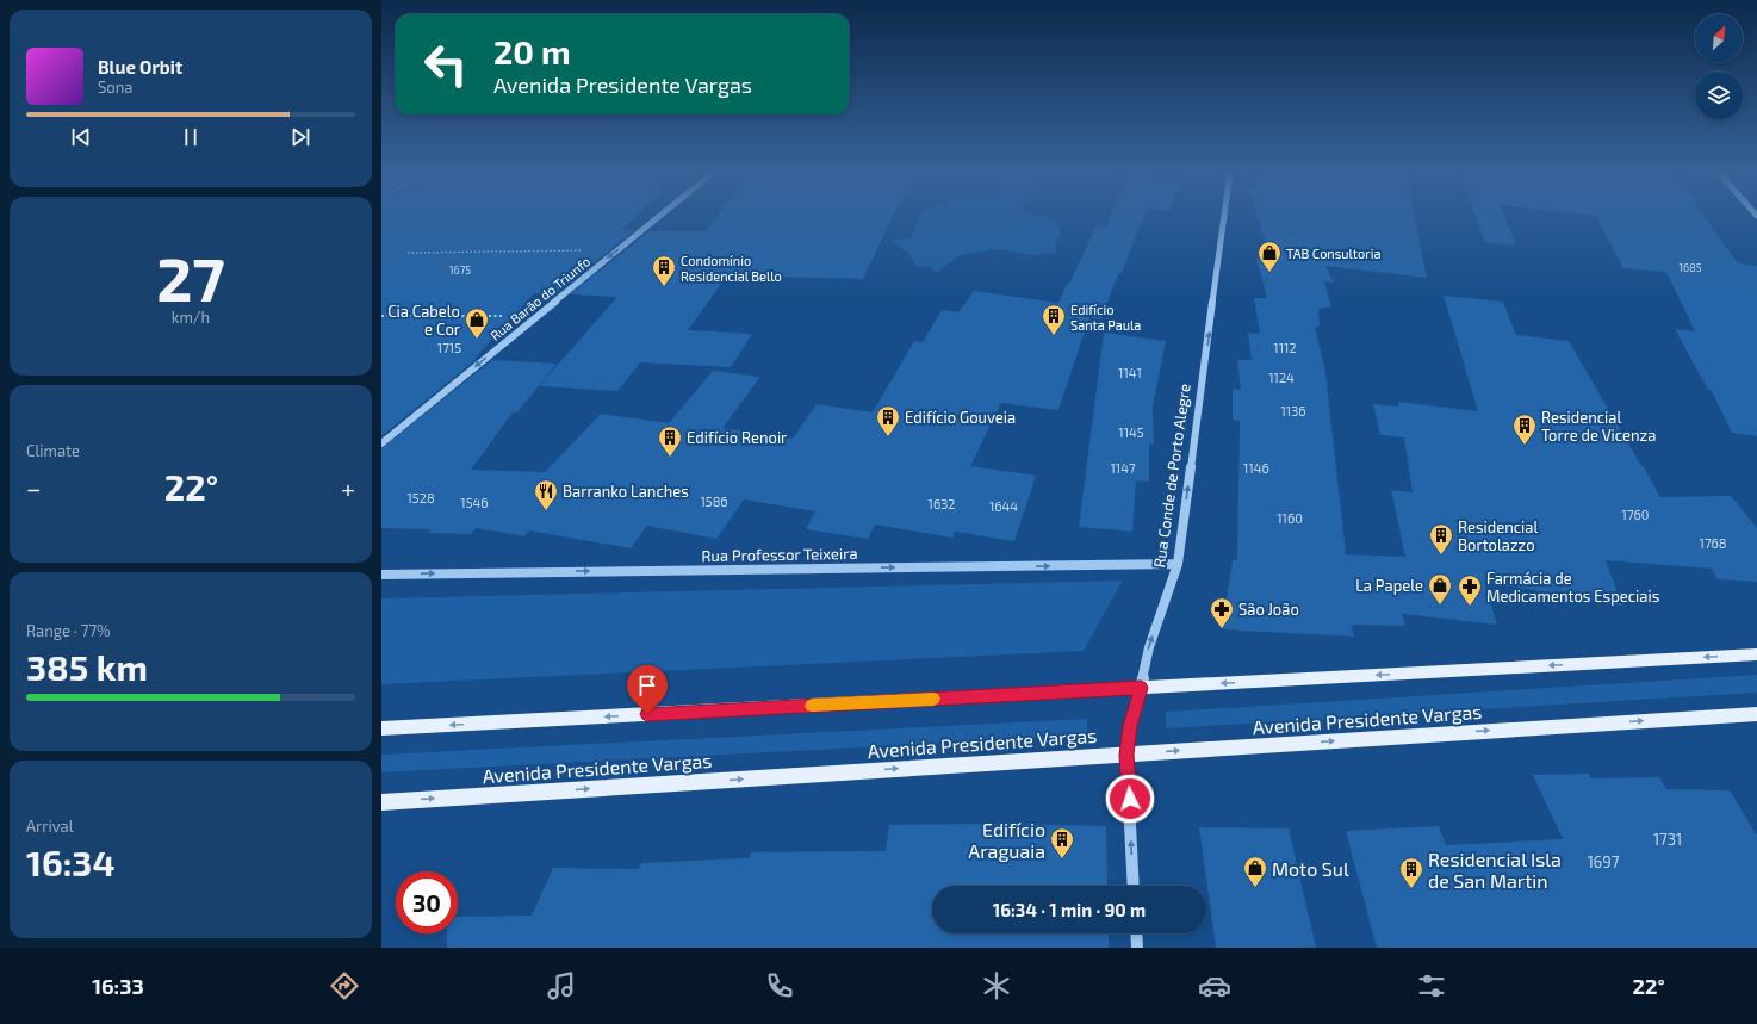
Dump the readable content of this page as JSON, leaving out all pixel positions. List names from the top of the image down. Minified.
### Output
{"streets":{"main road":["Avenida Presidente Vargas"],"street":["Rua Barão do Triunfo","Rua Conde de Porto Alegre","Rua Professor Teixeira"]},"crossings":[["Rua Conde de Porto Alegre","Rua Professor Teixeira"],["Rua Conde de Porto Alegre","Avenida Presidente Vargas"]],"one_way":["Rua Barão do Triunfo","Rua Conde de Porto Alegre","Rua Professor Teixeira"],"places":{"shop":["TAB Consultoria","Cia Cabelo e Cor","La Papele","Moto Sul"],"building":["Condomínio Residencial Bello","Edifício Santa Paula","Edifício Gouveia","Residencial Torre de Vicenza","Edifício Renoir","Residencial Bortolazzo","Edifício Araguaia","Residencial Isla de San Martin"],"restaurant":["Barranko Lanches"],"pharmacy":["Farmácia de Medicamentos Especiais","São João"]},"house_numbers":["1685","1675","1715","1112","1141","1124","1136","1145","1147","1146","1528","1586","1546","1632","1644","1760","1160","1768","1731","1697"],"north":"top right","page":{"turn":["20 m","Avenida Presidente Vargas"],"song":["Blue Orbit","Sona"],"tile":[["27","km/h"],"Climate",["Range · 77%","385 km"],["Arrival","16:34"]],"heat":["−","22°","+"],"limit":"30","trip":"16:34 · 1 min · 90 m","tabs":["16:33","22°"]}}
